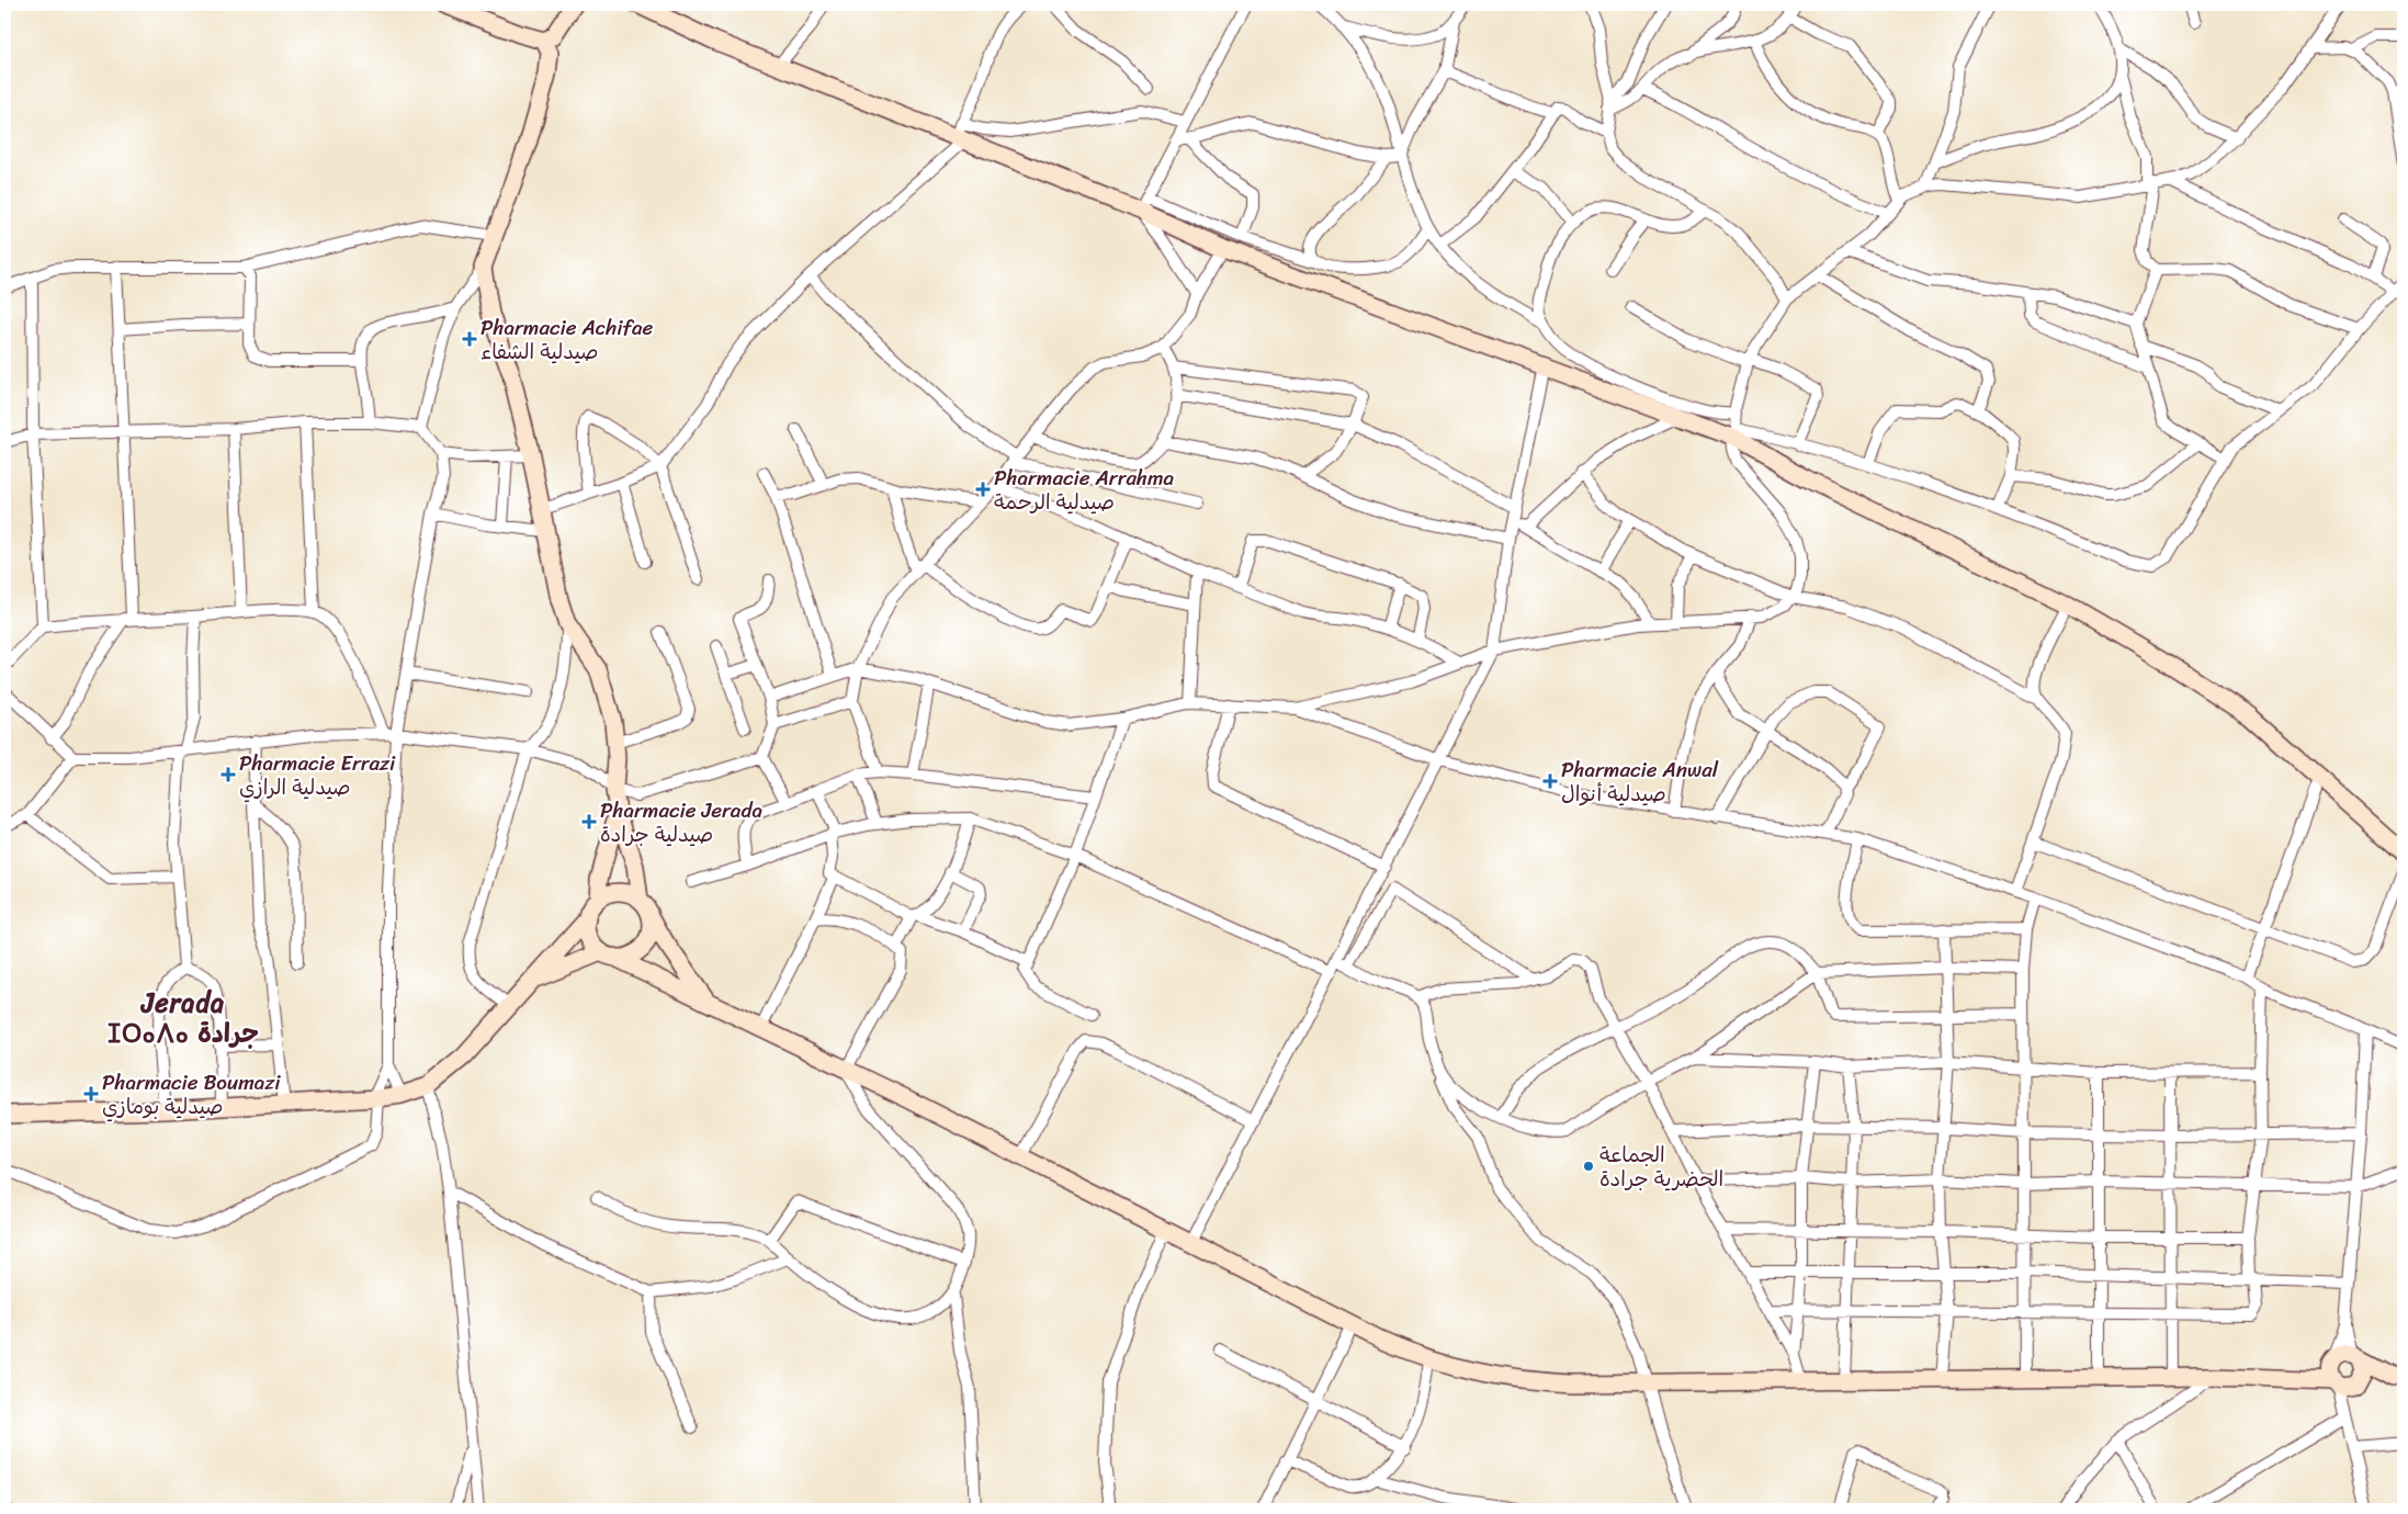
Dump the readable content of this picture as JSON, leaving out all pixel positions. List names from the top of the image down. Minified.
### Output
{"districts":["Jerada ⵊⵔⴰⴷⴰ جرادة"],"places":{"health":["Pharmacie Achifae صيدلية الشفاء","Pharmacie Arrahma صيدلية الرحمة","Pharmacie Errazi صيدلية الرازي","Pharmacie Anwal صيدلية أنوال","Pharmacie Jerada صيدلية جرادة","Pharmacie Boumazi صيدلية بومازي"],"other":["الجماعة الحضرية جرادة"]}}
